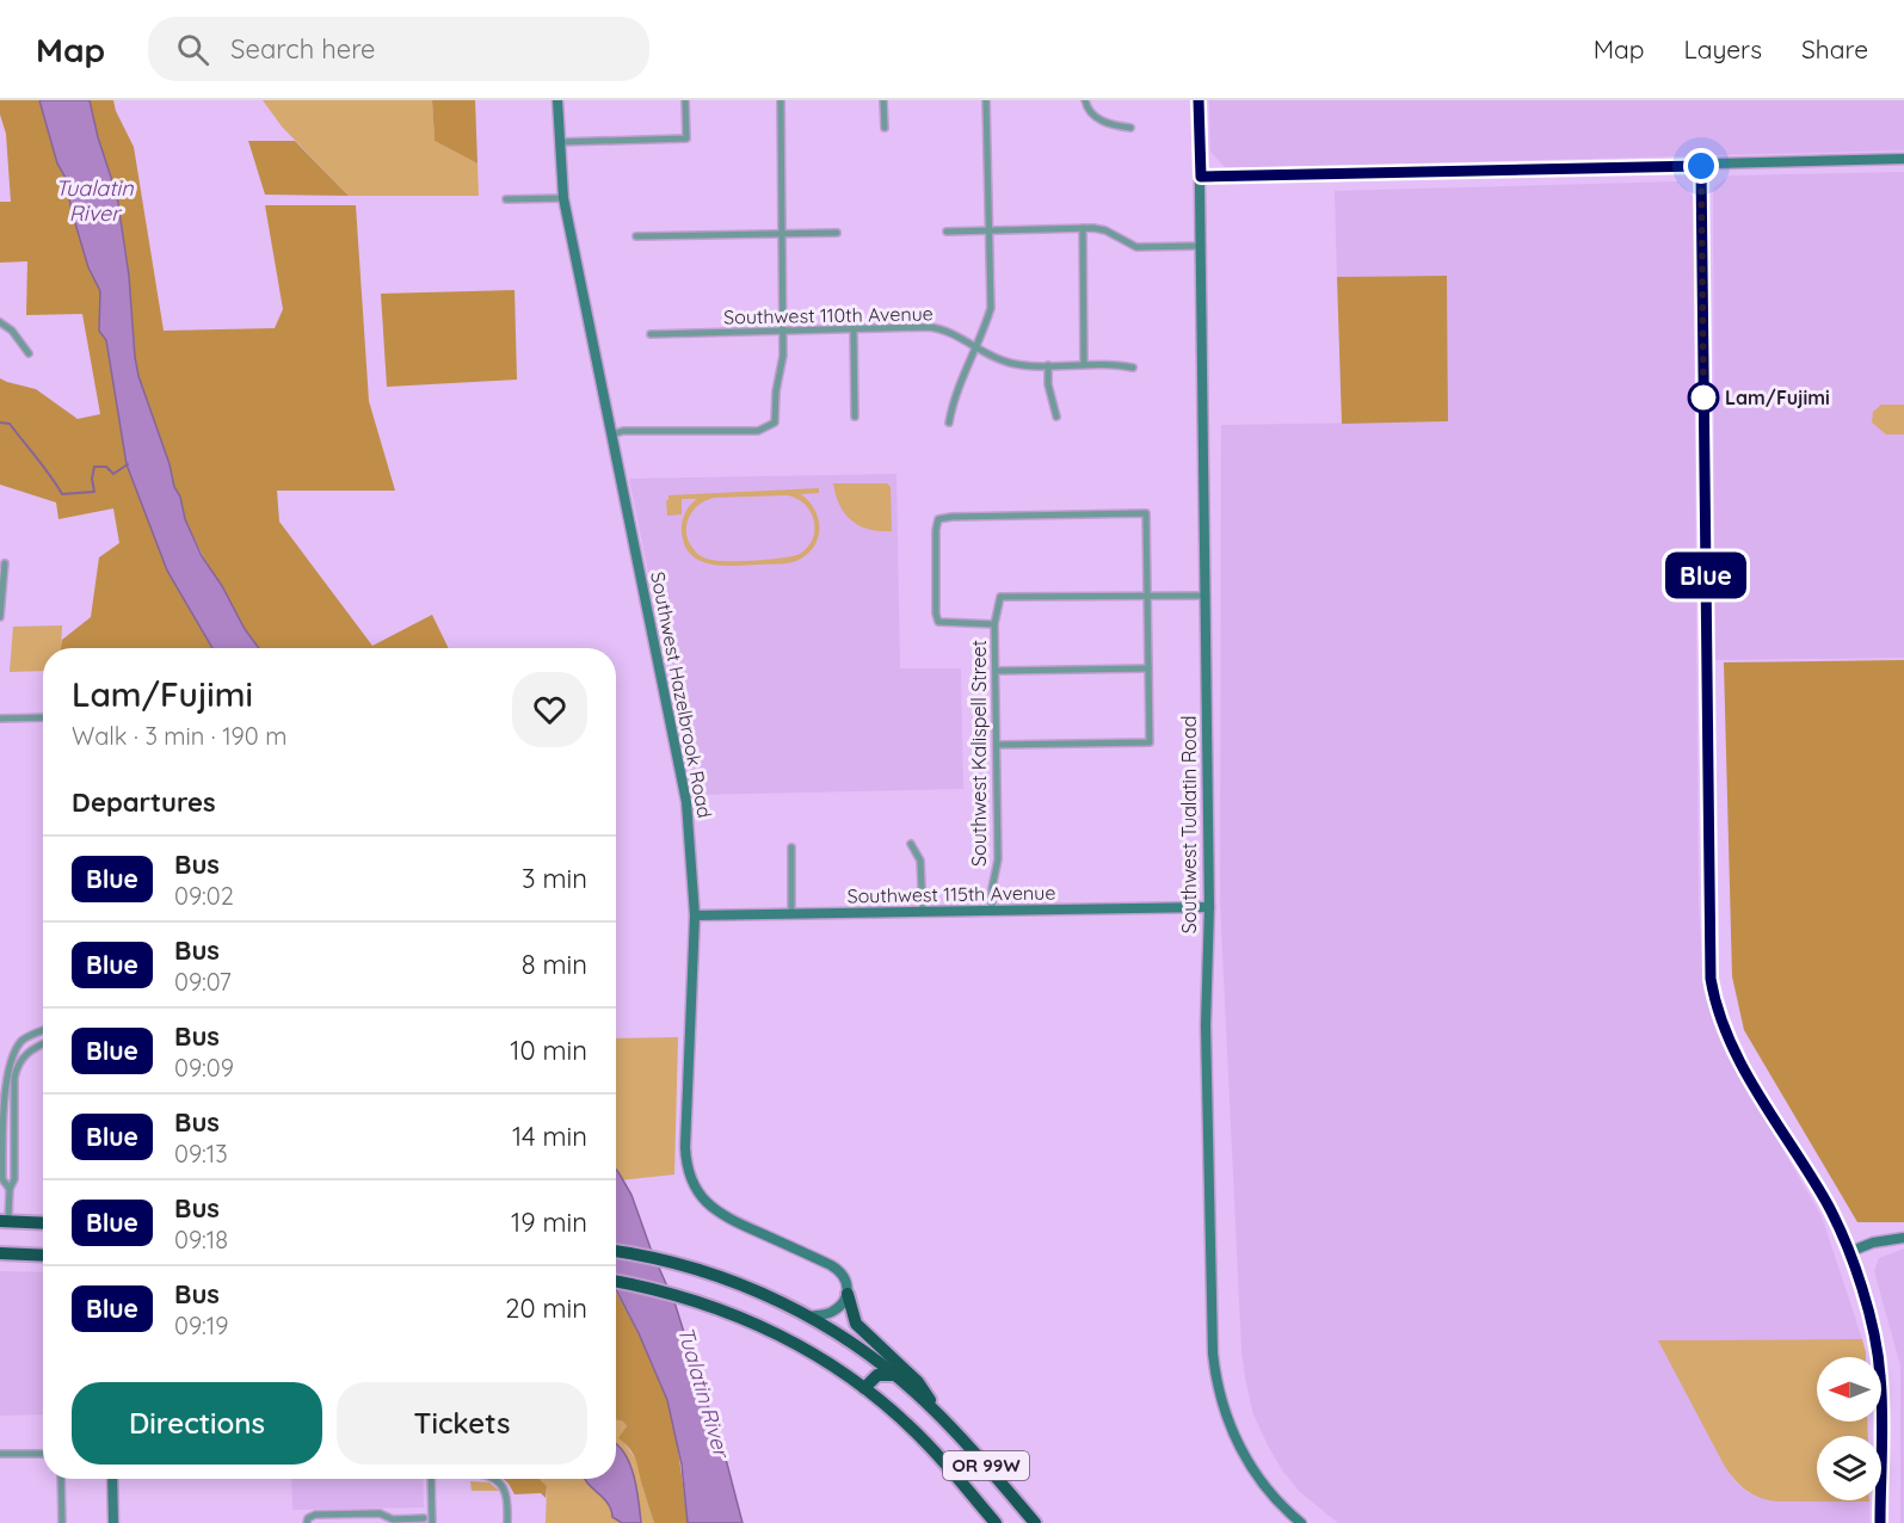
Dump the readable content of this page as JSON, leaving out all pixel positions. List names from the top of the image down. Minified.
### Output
{"streets":{"highway":["OR 99W"],"street":["Southwest 110th Avenue","Southwest Hazelbrook Road","Southwest Kalispell Street","Southwest Tualatin Road","Southwest 115th Avenue"]},"crossings":[["Southwest Hazelbrook Road","Southwest 115th Avenue"],["Southwest Kalispell Street","Southwest 115th Avenue"],["Southwest Tualatin Road","Southwest 115th Avenue"]],"water":["Tualatin River"],"places":["Lam/Fujimi"],"lines":["bus line Blue"],"north":"left","page":{"header":"Map","search":"Search here","nav":["Map","Layers","Share"],"on_map":"Blue","heading":[["Lam/Fujimi","Walk · 3 min · 190 m"],"Departures"],"list":[{"mark":"Blue","name":"Bus","note":"09:02","value":"3 min"},{"mark":"Blue","name":"Bus","note":"09:07","value":"8 min"},{"mark":"Blue","name":"Bus","note":"09:09","value":"10 min"},{"mark":"Blue","name":"Bus","note":"09:13","value":"14 min"},{"mark":"Blue","name":"Bus","note":"09:18","value":"19 min"},{"mark":"Blue","name":"Bus","note":"09:19","value":"20 min"}],"buttons":["Directions","Tickets"]}}
